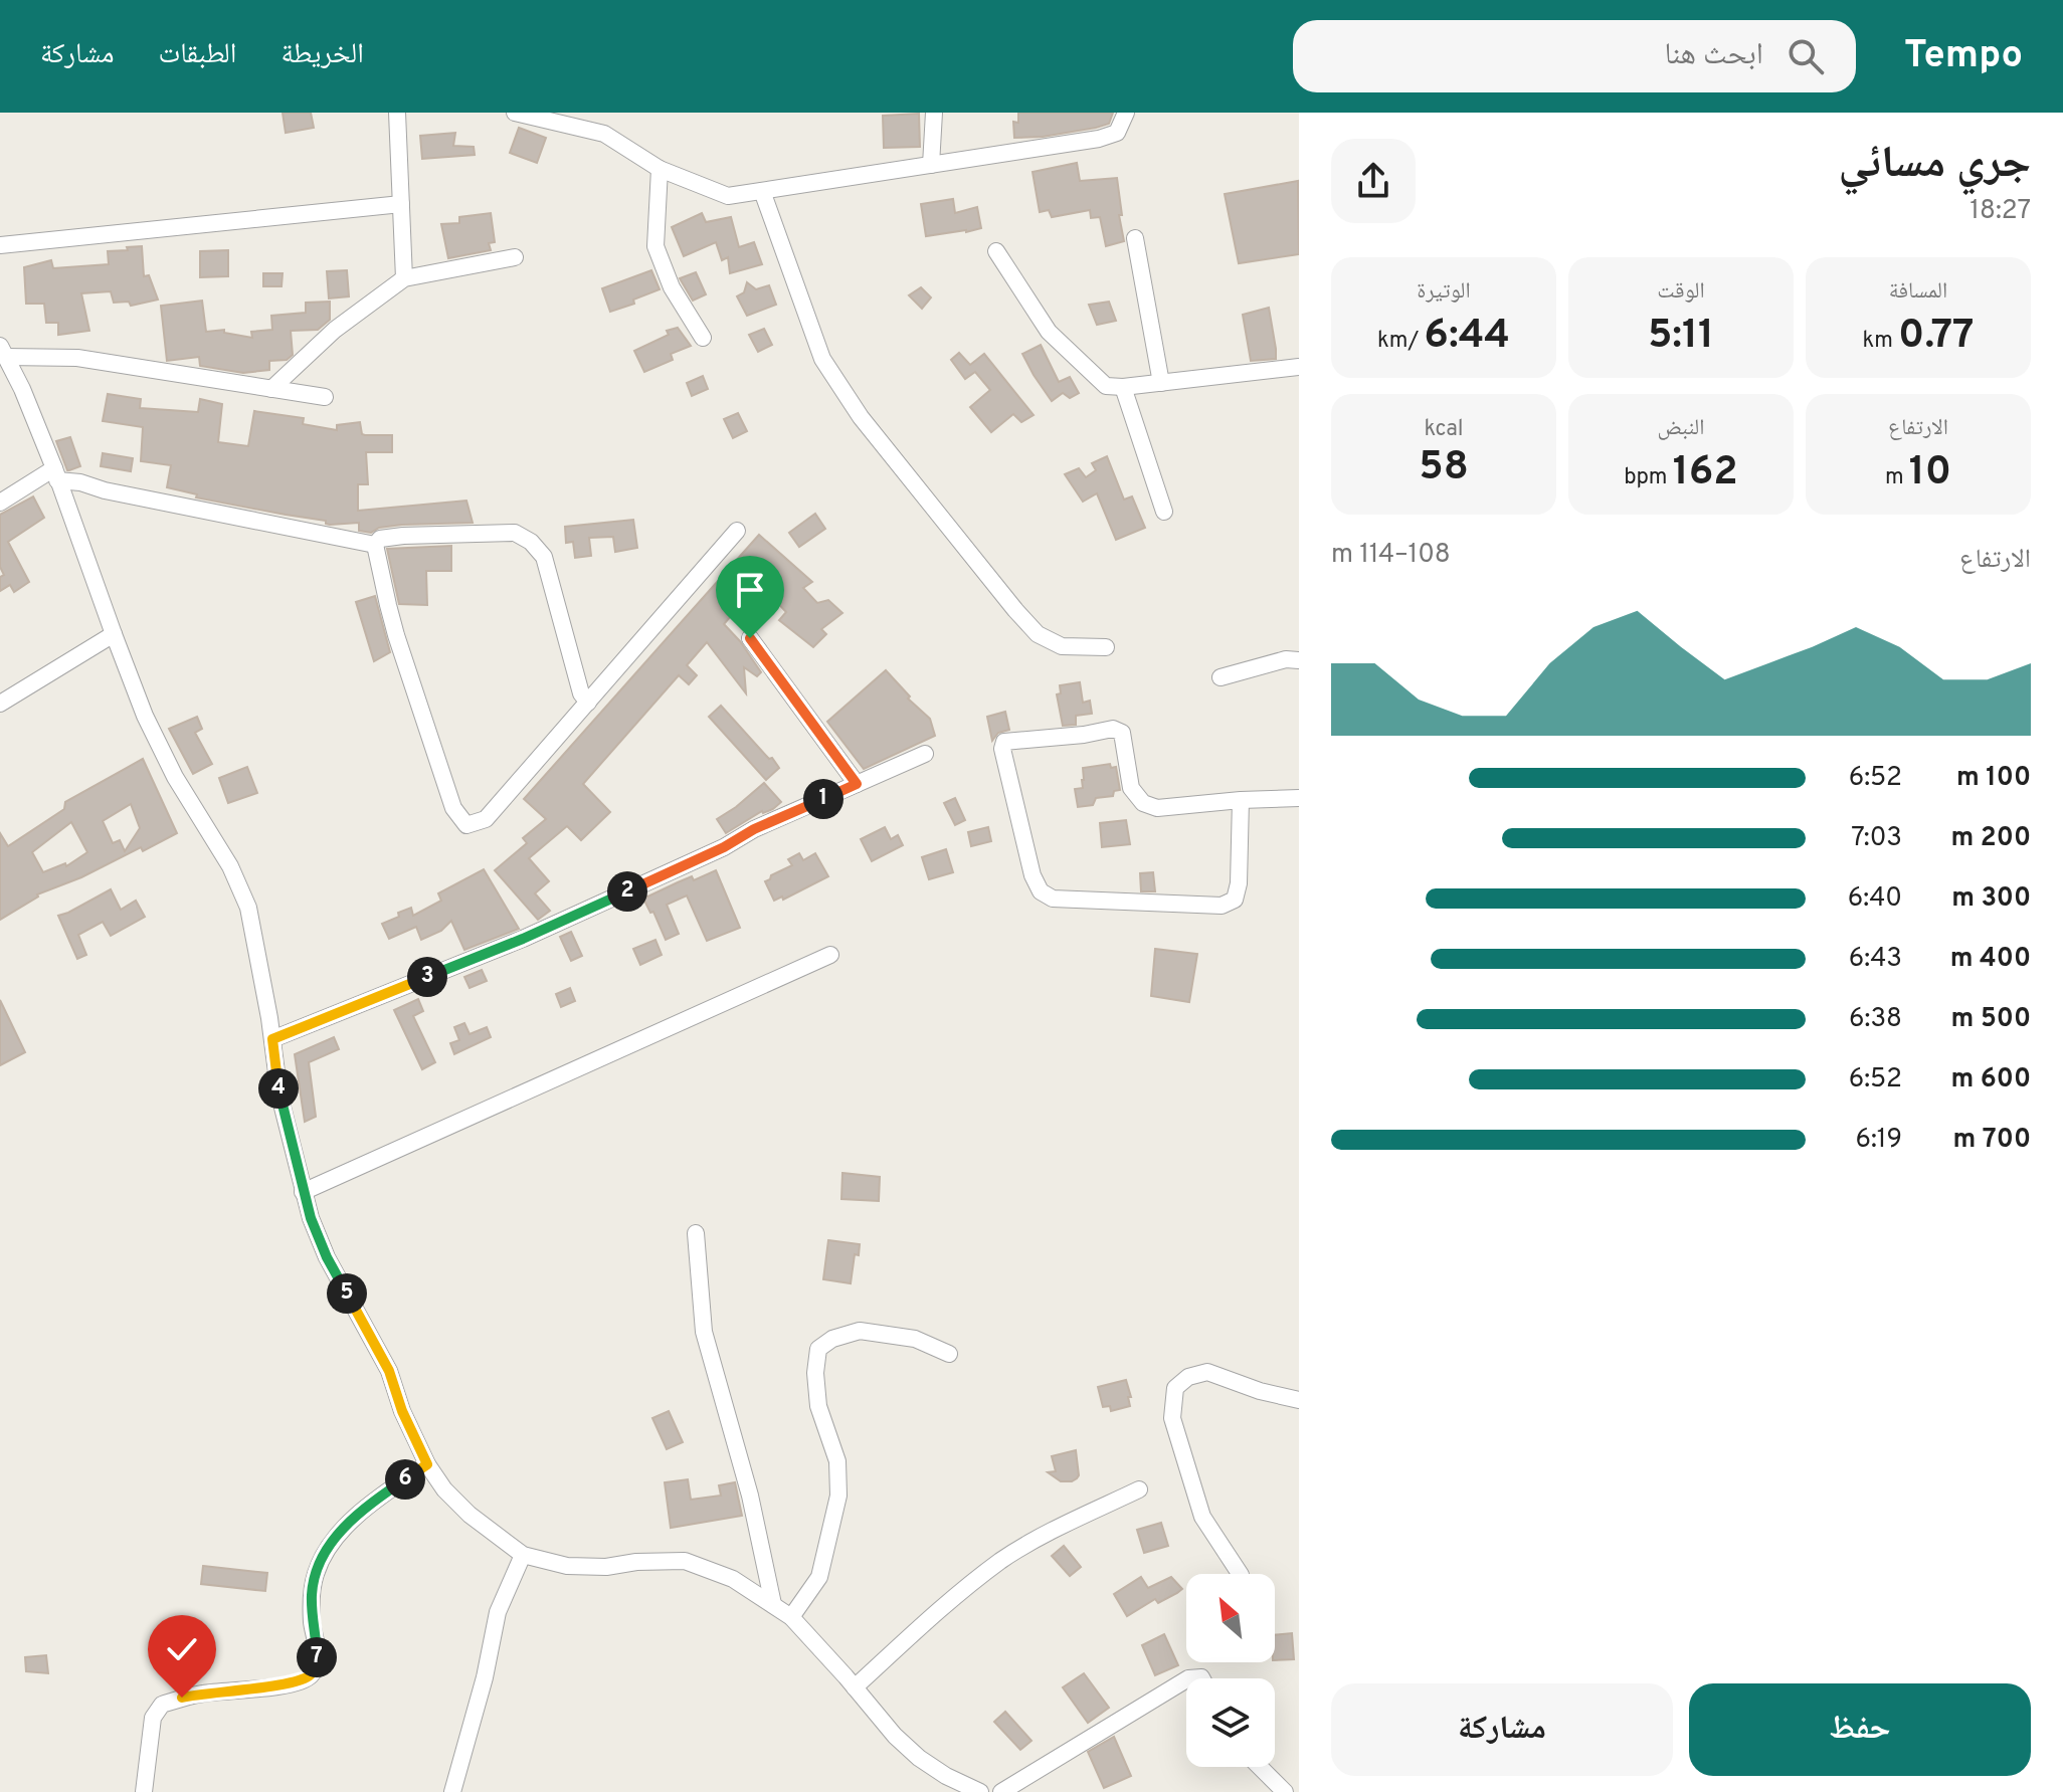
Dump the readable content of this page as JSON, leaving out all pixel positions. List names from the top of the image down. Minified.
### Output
{"north":"top left","page":{"header":"Tempo","search":"ابحث هنا","nav":["الخريطة","الطبقات","مشاركة"],"heading":["جري مسائي","18:27"],"stats":[["المسافة","0.77 km"],["الوقت","5:11"],["الوتيرة","6:44 /km"],["الارتفاع","10 m"],["النبض","162 bpm"],["kcal","58"]],"chart":["الارتفاع","108–114 m"],"list":[{"name":"100 m","note":"6:52"},{"name":"200 m","note":"7:03"},{"name":"300 m","note":"6:40"},{"name":"400 m","note":"6:43"},{"name":"500 m","note":"6:38"},{"name":"600 m","note":"6:52"},{"name":"700 m","note":"6:19"}],"pins":["1","2","3","4","5","6","7"],"buttons":["حفظ","مشاركة"]}}
